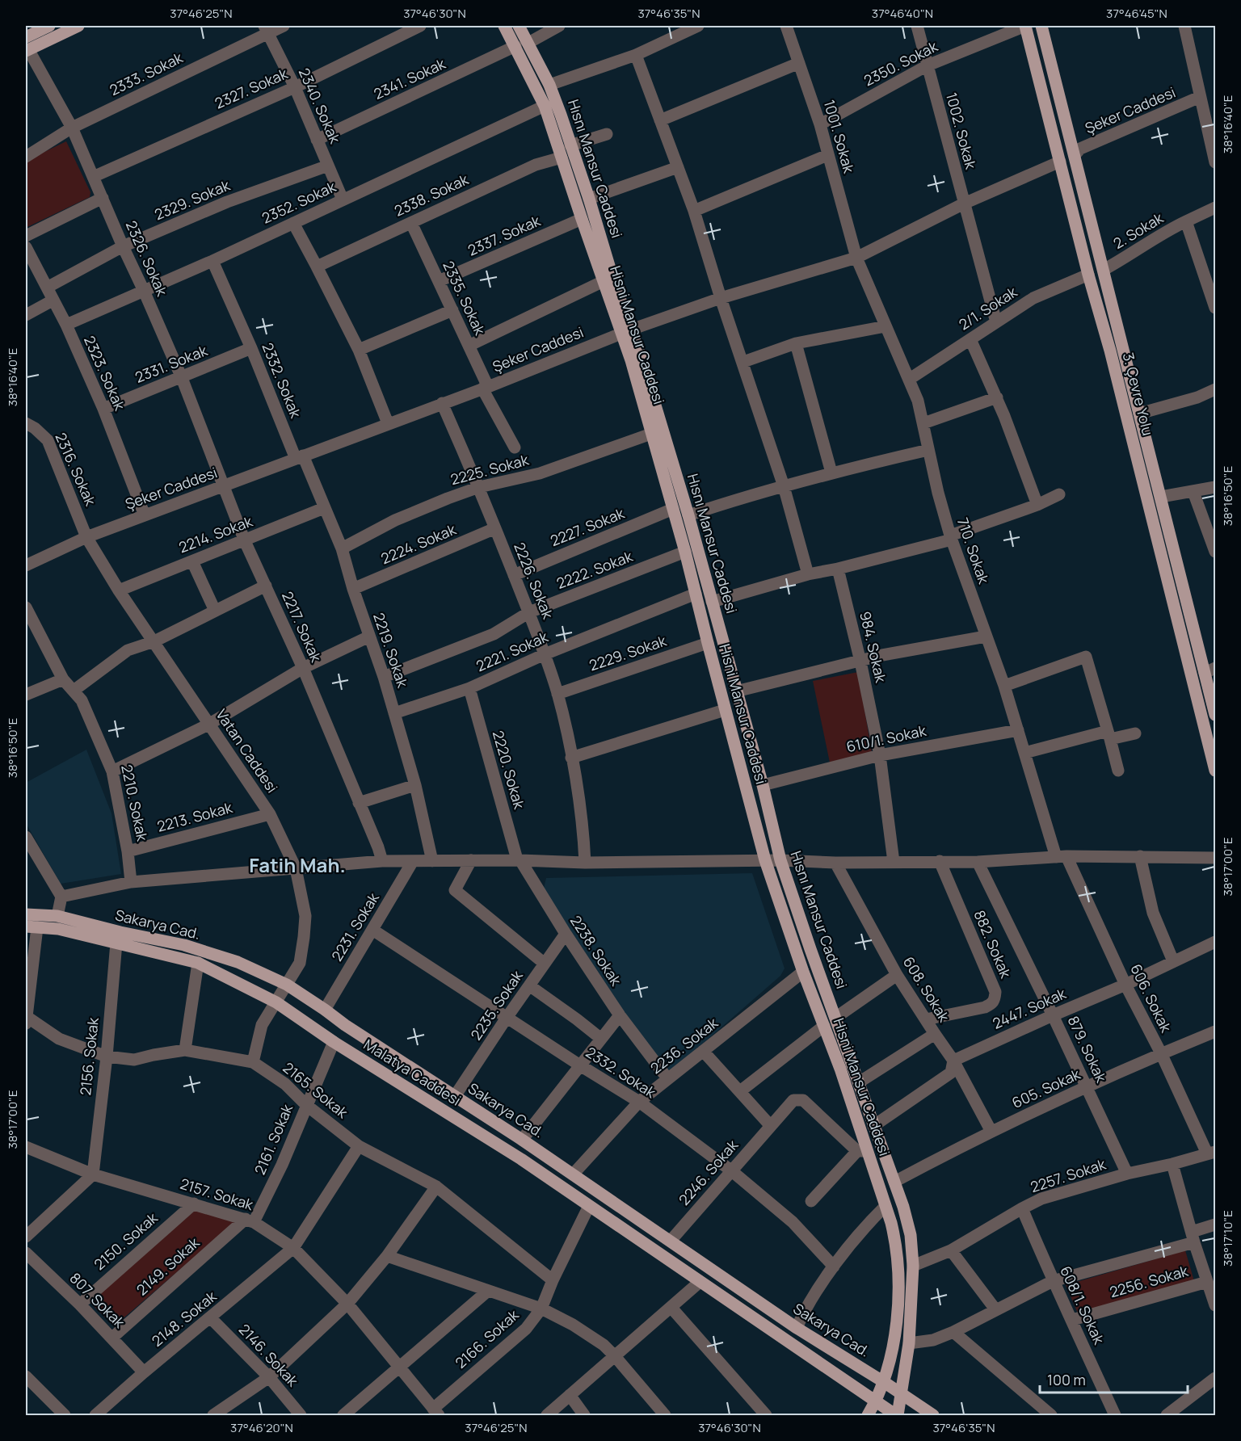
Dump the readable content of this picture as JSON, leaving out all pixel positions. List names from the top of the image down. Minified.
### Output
{"streets":{"main road":["Hısnı Mansur Caddesi","Hisni Mansur Caddesi","3. Çevre Yolu","Sakarya Cad.","Malatya Caddesi"],"street":["2350. Sokak","2333. Sokak","2341. Sokak","2327. Sokak","2340. Sokak","Şeker Caddesi","1002. Sokak","1001. Sokak","2338. Sokak","2329. Sokak","2352. Sokak","2. Sokak","2337. Sokak","2326. Sokak","2335. Sokak","2/1. Sokak","2331. Sokak","2323. Sokak","2332. Sokak","2316. Sokak","2225. Sokak","2227. Sokak","2214. Sokak","2224. Sokak","710. Sokak","2222. Sokak","2226. Sokak","2217. Sokak","984. Sokak","2219. Sokak","2221. Sokak","2229. Sokak","610/1. Sokak","Vatan Caddesi","2220. Sokak","2210. Sokak","2213. Sokak","2231. Sokak","882. Sokak","2238. Sokak","608. Sokak","606. Sokak","2235. Sokak","2447. Sokak","2236. Sokak","879. Sokak","2156. Sokak","605. Sokak","2165. Sokak","2161. Sokak","2246. Sokak","2257. Sokak","2157. Sokak","2150. Sokak","2149. Sokak","2256. Sokak","807. Sokak","608/1. Sokak","2148. Sokak","2166. Sokak","2146. Sokak"]},"crossings":[["2350. Sokak","1002. Sokak"],["2350. Sokak","1001. Sokak"],["2350. Sokak","3. Çevre Yolu"],["2333. Sokak","2340. Sokak"],["2333. Sokak","2326. Sokak"],["2341. Sokak","2340. Sokak"],["2341. Sokak","Hisni Mansur Caddesi"],["2327. Sokak","2340. Sokak"],["2327. Sokak","2326. Sokak"],["2340. Sokak","2329. Sokak"],["2340. Sokak","2352. Sokak"],["Şeker Caddesi","1002. Sokak"],["Şeker Caddesi","1001. Sokak"],["Şeker Caddesi","Hısnı Mansur Caddesi"],["Şeker Caddesi","2326. Sokak"],["Şeker Caddesi","2335. Sokak"],["Şeker Caddesi","Hisni Mansur Caddesi"],["Şeker Caddesi","2323. Sokak"],["Şeker Caddesi","2332. Sokak"],["Şeker Caddesi","3. Çevre Yolu"],["Şeker Caddesi","2316. Sokak"],["Şeker Caddesi","710. Sokak"],["Şeker Caddesi","2226. Sokak"],["Şeker Caddesi","2217. Sokak"],["Şeker Caddesi","2219. Sokak"],["Şeker Caddesi","Vatan Caddesi"],["1002. Sokak","2/1. Sokak"],["1001. Sokak","710. Sokak"],["Hısnı Mansur Caddesi","Hisni Mansur Caddesi"],["Hısnı Mansur Caddesi","610/1. Sokak"],["Hısnı Mansur Caddesi","Sakarya Cad."],["Hısnı Mansur Caddesi","Malatya Caddesi"],["Hısnı Mansur Caddesi","605. Sokak"],["Hısnı Mansur Caddesi","2257. Sokak"],["2338. Sokak","2335. Sokak"],["2338. Sokak","Hisni Mansur Caddesi"],["2329. Sokak","2326. Sokak"],["2329. Sokak","2323. Sokak"],["2352. Sokak","2326. Sokak"],["2352. Sokak","Hisni Mansur Caddesi"],["2352. Sokak","2323. Sokak"],["2352. Sokak","2332. Sokak"],["2. Sokak","3. Çevre Yolu"],["2337. Sokak","2335. Sokak"],["2337. Sokak","Hisni Mansur Caddesi"],["2326. Sokak","2331. Sokak"],["2326. Sokak","2217. Sokak"],["2/1. Sokak","3. Çevre Yolu"],["2/1. Sokak","710. Sokak"],["Hisni Mansur Caddesi","2225. Sokak"],["Hisni Mansur Caddesi","2227. Sokak"],["Hisni Mansur Caddesi","2222. Sokak"],["Hisni Mansur Caddesi","2221. Sokak"],["Hisni Mansur Caddesi","2229. Sokak"],["Hisni Mansur Caddesi","Sakarya Cad."],["Hisni Mansur Caddesi","2236. Sokak"],["Hisni Mansur Caddesi","Malatya Caddesi"],["Hisni Mansur Caddesi","2246. Sokak"],["2331. Sokak","2323. Sokak"],["2331. Sokak","2332. Sokak"],["2332. Sokak","2219. Sokak"],["2332. Sokak","2231. Sokak"],["2332. Sokak","2235. Sokak"],["2332. Sokak","2236. Sokak"],["2332. Sokak","2246. Sokak"],["2316. Sokak","Vatan Caddesi"],["2225. Sokak","2226. Sokak"],["2225. Sokak","2219. Sokak"],["2227. Sokak","2226. Sokak"],["2214. Sokak","2217. Sokak"],["2214. Sokak","2219. Sokak"],["2214. Sokak","Vatan Caddesi"],["2224. Sokak","2226. Sokak"],["2224. Sokak","2219. Sokak"],["710. Sokak","610/1. Sokak"],["710. Sokak","606. Sokak"],["2222. Sokak","2226. Sokak"],["2222. Sokak","2219. Sokak"],["2226. Sokak","2221. Sokak"],["2226. Sokak","2229. Sokak"],["984. Sokak","610/1. Sokak"],["2219. Sokak","2221. Sokak"],["2221. Sokak","2220. Sokak"],["Vatan Caddesi","2213. Sokak"],["Vatan Caddesi","Sakarya Cad."],["Vatan Caddesi","Malatya Caddesi"],["Vatan Caddesi","2165. Sokak"],["2220. Sokak","2238. Sokak"],["2210. Sokak","2213. Sokak"],["Sakarya Cad.","2231. Sokak"],["Sakarya Cad.","2235. Sokak"],["Sakarya Cad.","2236. Sokak"],["Sakarya Cad.","2246. Sokak"],["882. Sokak","608. Sokak"],["2238. Sokak","2235. Sokak"],["2238. Sokak","2236. Sokak"],["608. Sokak","2447. Sokak"],["608. Sokak","605. Sokak"],["606. Sokak","2447. Sokak"],["606. Sokak","605. Sokak"],["606. Sokak","2257. Sokak"],["2447. Sokak","879. Sokak"],["879. Sokak","605. Sokak"],["879. Sokak","2257. Sokak"],["2156. Sokak","Malatya Caddesi"],["2156. Sokak","2165. Sokak"],["2156. Sokak","2157. Sokak"],["Malatya Caddesi","2161. Sokak"],["Malatya Caddesi","2166. Sokak"],["2165. Sokak","2161. Sokak"],["2165. Sokak","2148. Sokak"],["2165. Sokak","2166. Sokak"],["2161. Sokak","2157. Sokak"],["2161. Sokak","2149. Sokak"],["2257. Sokak","608/1. Sokak"],["2157. Sokak","2150. Sokak"],["2157. Sokak","2149. Sokak"],["2157. Sokak","2148. Sokak"],["2157. Sokak","2166. Sokak"],["2150. Sokak","807. Sokak"],["2149. Sokak","807. Sokak"],["2256. Sokak","608/1. Sokak"],["807. Sokak","2148. Sokak"],["2148. Sokak","2146. Sokak"]],"districts":["Fatih Mah."],"scale_bar":"100 m","coordinates":["37°46'25\"N","37°46'30\"N","37°46'35\"N","37°46'40\"N","37°46'45\"N","38°16'40\"E","38°16'50\"E","38°17'00\"E","38°17'10\"E","37°46'20\"N"]}
